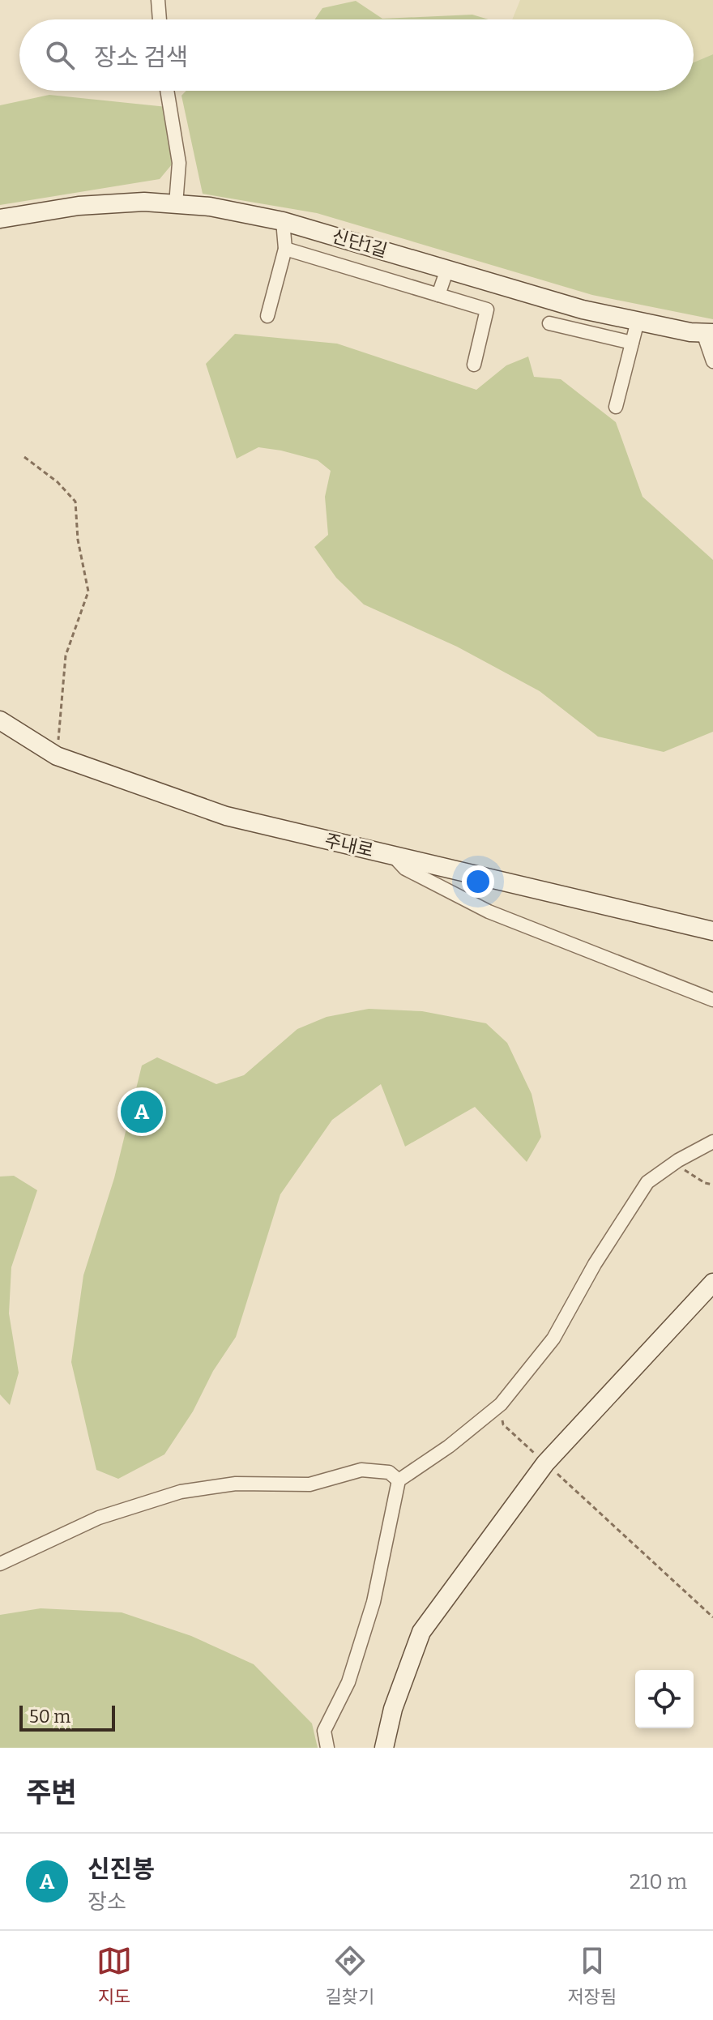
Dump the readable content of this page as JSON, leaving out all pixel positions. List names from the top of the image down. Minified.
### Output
{"streets":{"street":["신단1길","주내로"]},"scale_bar":"50 m","page":{"search":"장소 검색","pins":"A","scale":"50 m","heading":"주변","list":[{"mark":"A","name":"신진봉","note":"장소","value":"210 m"}],"nav":["지도","길찾기","저장됨"]}}
